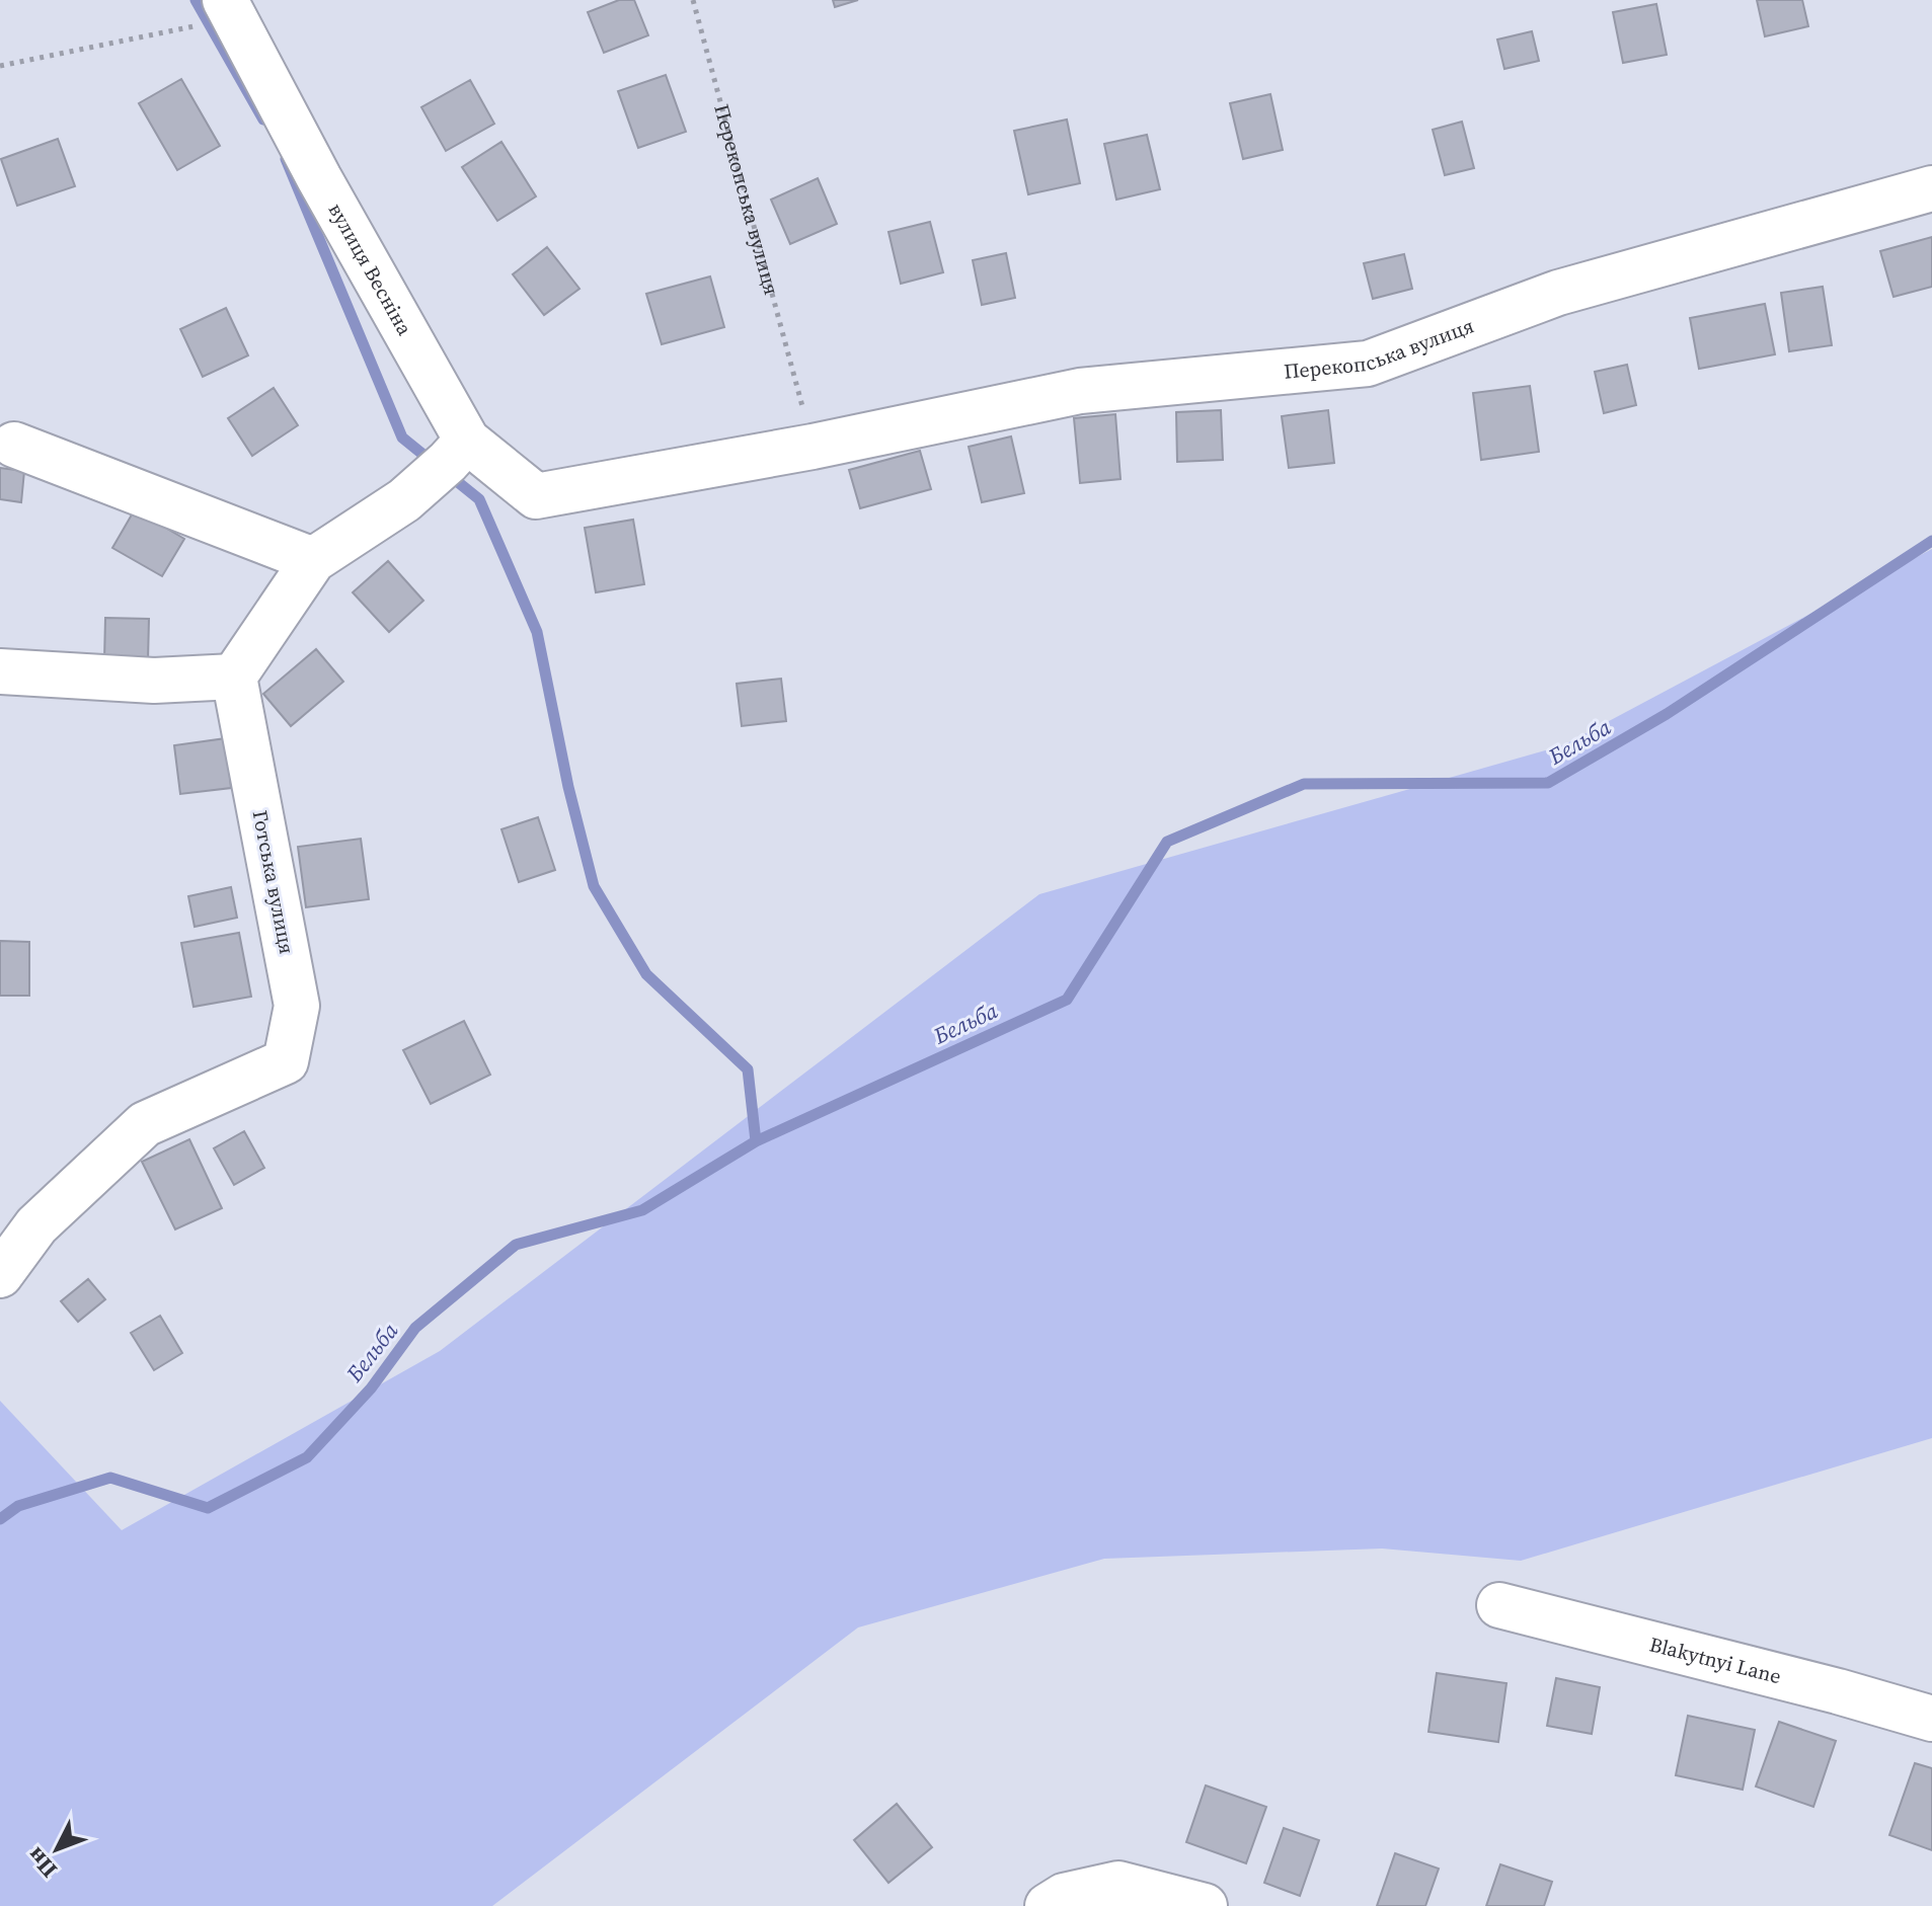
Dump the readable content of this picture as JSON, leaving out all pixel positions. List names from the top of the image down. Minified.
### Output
{"streets":{"street":["Перекопська вулиця","вулиця Весніна","Готська вулиця","Blakytnyi Lane"]},"crossings":[["Перекопська вулиця","вулиця Весніна"]],"water":["Бельба"],"north":"bottom left"}
